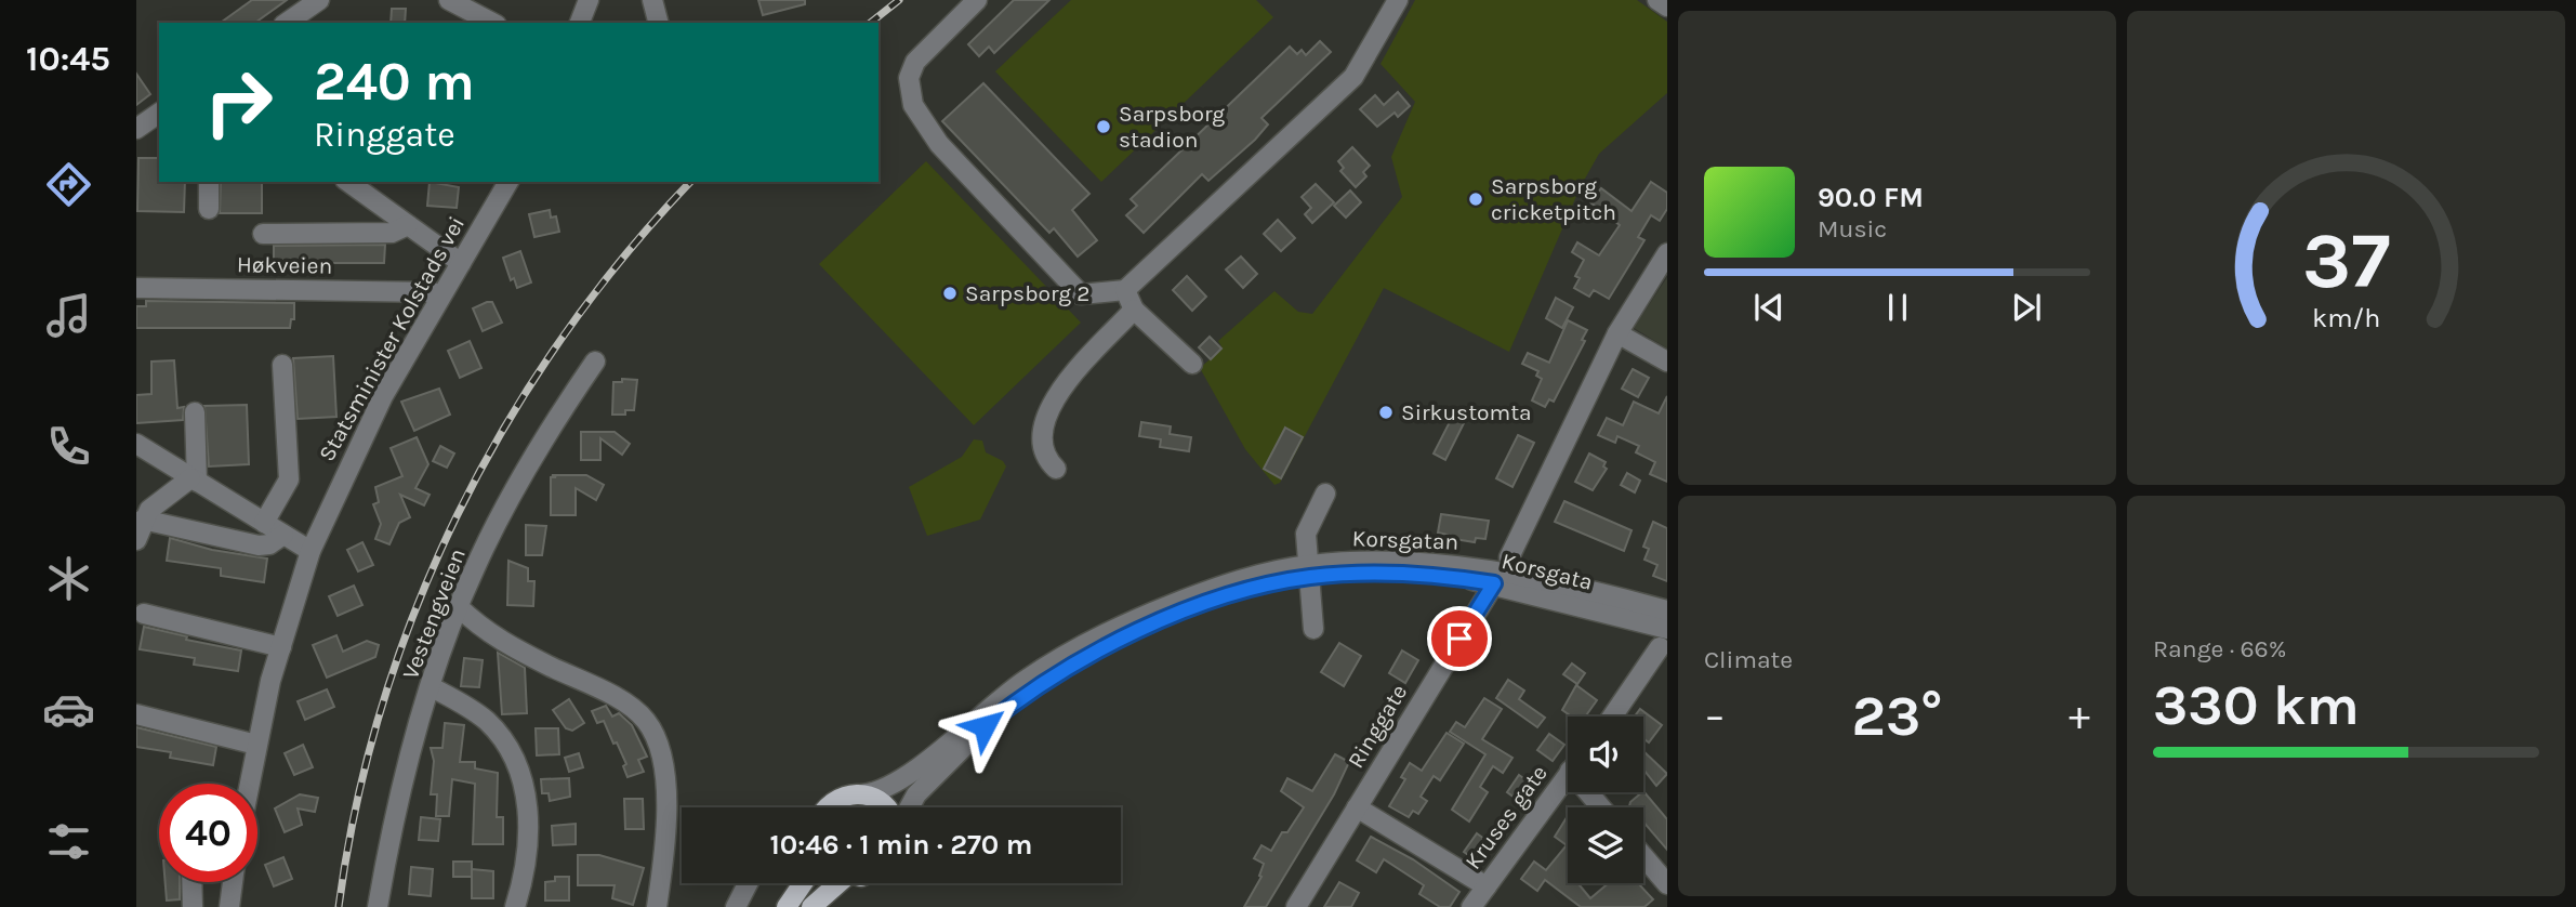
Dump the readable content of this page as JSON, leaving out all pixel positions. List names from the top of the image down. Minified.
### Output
{"streets":{"street":["Høkveien","Statsminister Kolstads vei","Korsgatan","Korsgata","Vestengveien","Ringgate","Kruses gate"]},"crossings":[["Korsgatan","Korsgata"],["Korsgatan","Ringgate"],["Korsgata","Ringgate"]],"places":["Sarpsborg stadion","Sarpsborg cricketpitch","Sarpsborg 2","Sirkustomta"],"page":{"tabs":"10:45","turn":["240 m","Ringgate"],"song":["90.0 FM","Music"],"tile":["Climate",["Range · 66%","330 km"]],"heat":["−","23°","+"],"limit":"40","trip":"10:46 · 1 min · 270 m","gauge":["37","km/h"]}}
